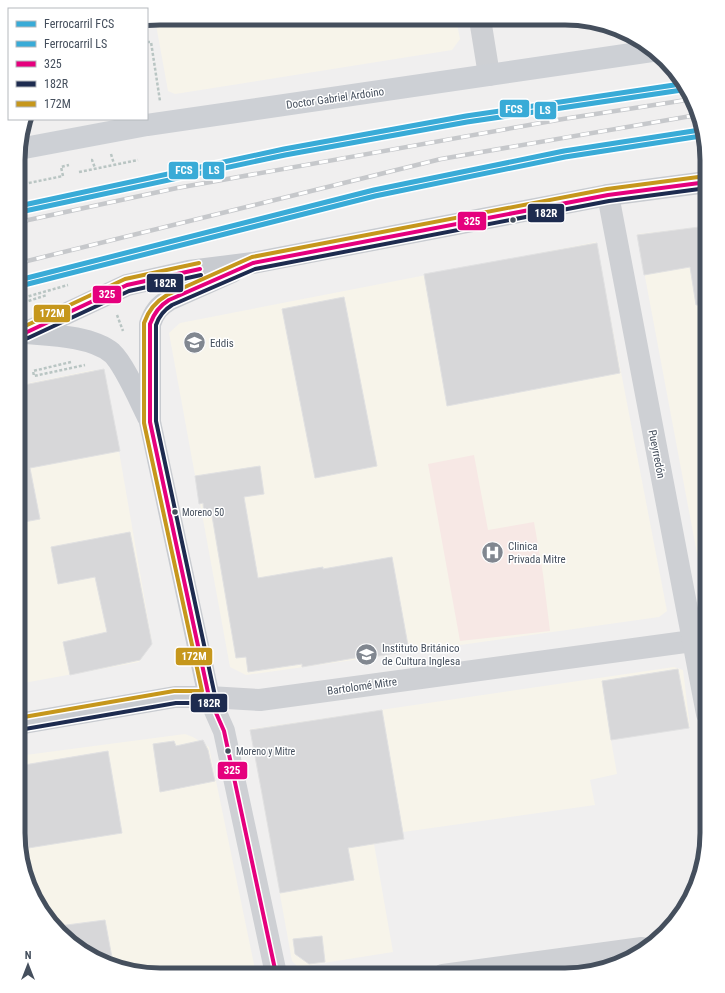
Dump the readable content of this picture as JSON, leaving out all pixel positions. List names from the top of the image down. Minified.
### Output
{"streets":{"main road":["Doctor Gabriel Ardoino","Bartolomé Mitre"],"street":["Pueyrredón"]},"crossings":[["Pueyrredón","Bartolomé Mitre"]],"places":{"school or university":["Eddis","Instituto Británico de Cultura Inglesa"],"other":["Moreno 50","Moreno y Mitre"],"hospital":["Clinica Privada Mitre"]},"lines":["rail line FCS","rail line LS","transit line 172M","transit line 325","transit line 182R"],"legend":["Ferrocarril FCS","Ferrocarril LS","325","182R","172M"],"north":"top"}
